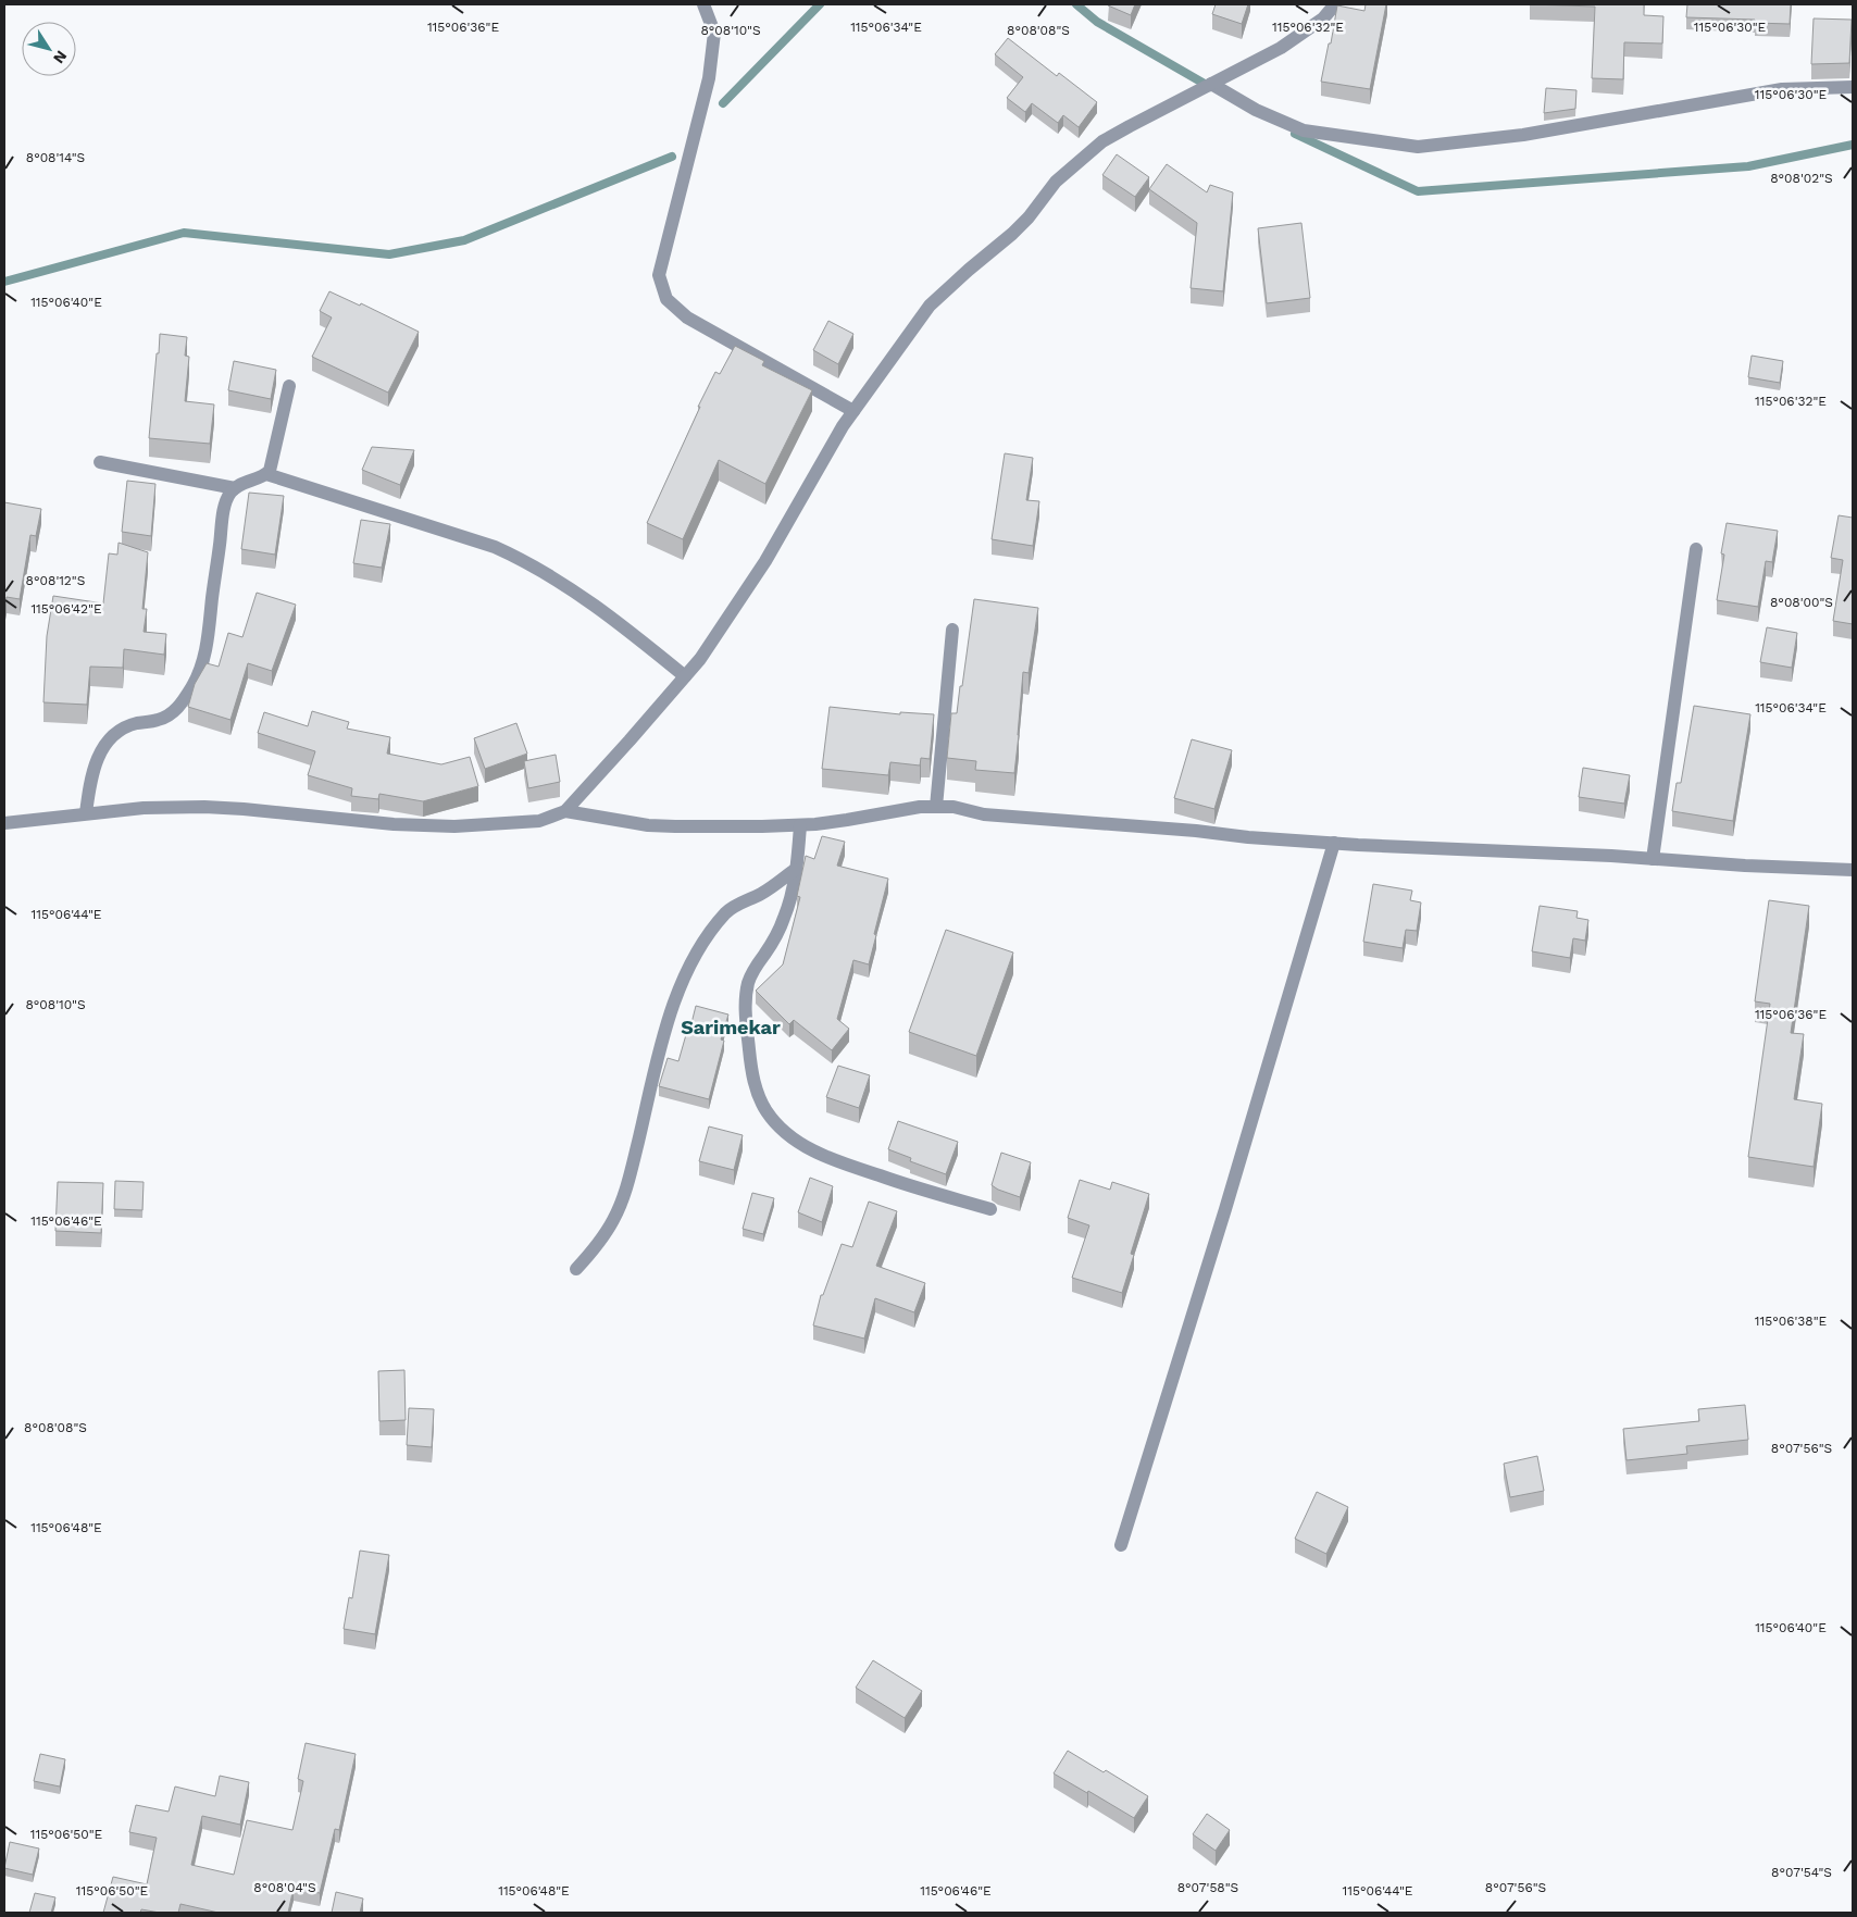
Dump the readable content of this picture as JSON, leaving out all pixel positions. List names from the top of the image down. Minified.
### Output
{"districts":["Sarimekar"],"north":"bottom right","coordinates":["115°06'36\"E","115°06'32\"E","115°06'30\"E","115°06'34\"E","8°08'10\"S","8°08'08\"S","8°08'14\"S","8°08'02\"S","115°06'40\"E","8°08'12\"S","8°08'00\"S","115°06'42\"E","115°06'44\"E","115°06'46\"E","115°06'38\"E","8°07'56\"S","115°06'48\"E","115°06'50\"E","8°07'54\"S","8°08'04\"S","8°07'58\"S"]}
